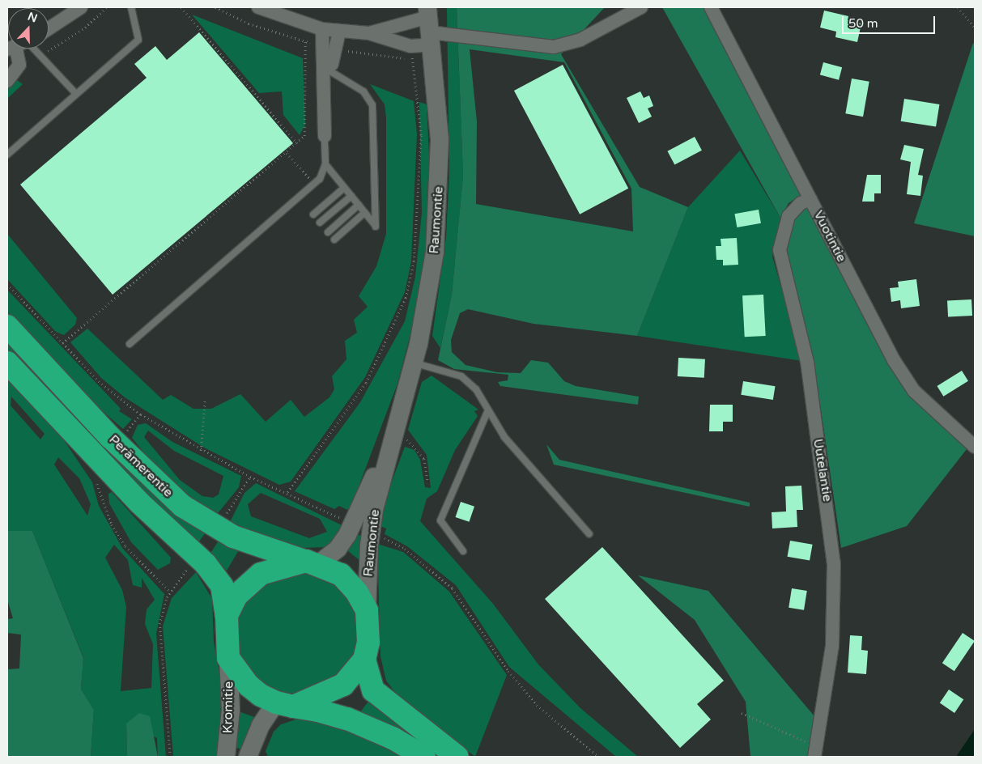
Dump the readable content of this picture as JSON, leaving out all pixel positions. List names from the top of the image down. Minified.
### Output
{"streets":{"highway":["Perämerentie"],"main road":["Raumontie","Kromitie"],"street":["Vuotintie","Uutelantie"]},"crossings":[["Raumontie","Perämerentie"],["Raumontie","Kromitie"],["Vuotintie","Uutelantie"],["Perämerentie","Kromitie"]],"scale_bar":"50 m","north":"top"}
